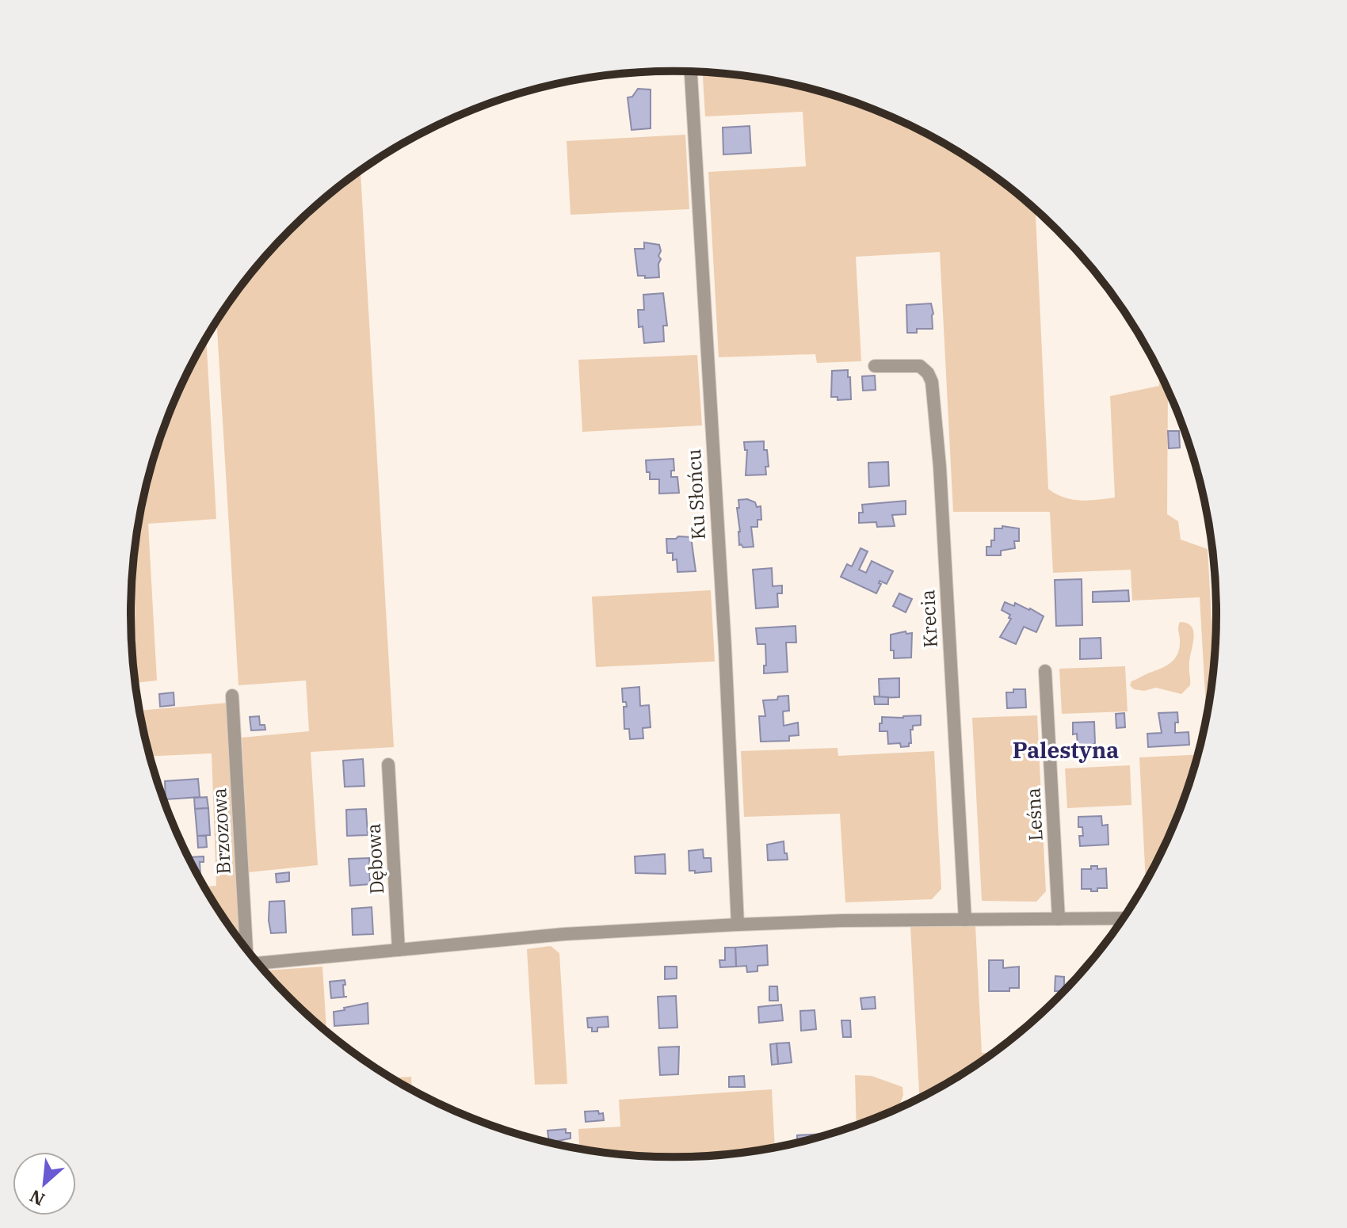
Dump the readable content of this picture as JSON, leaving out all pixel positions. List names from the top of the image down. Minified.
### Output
{"streets":{"street":["Ku Słońcu","Krecia","Leśna","Brzozowa","Dębowa"]},"districts":["Palestyna"],"north":"bottom left"}
